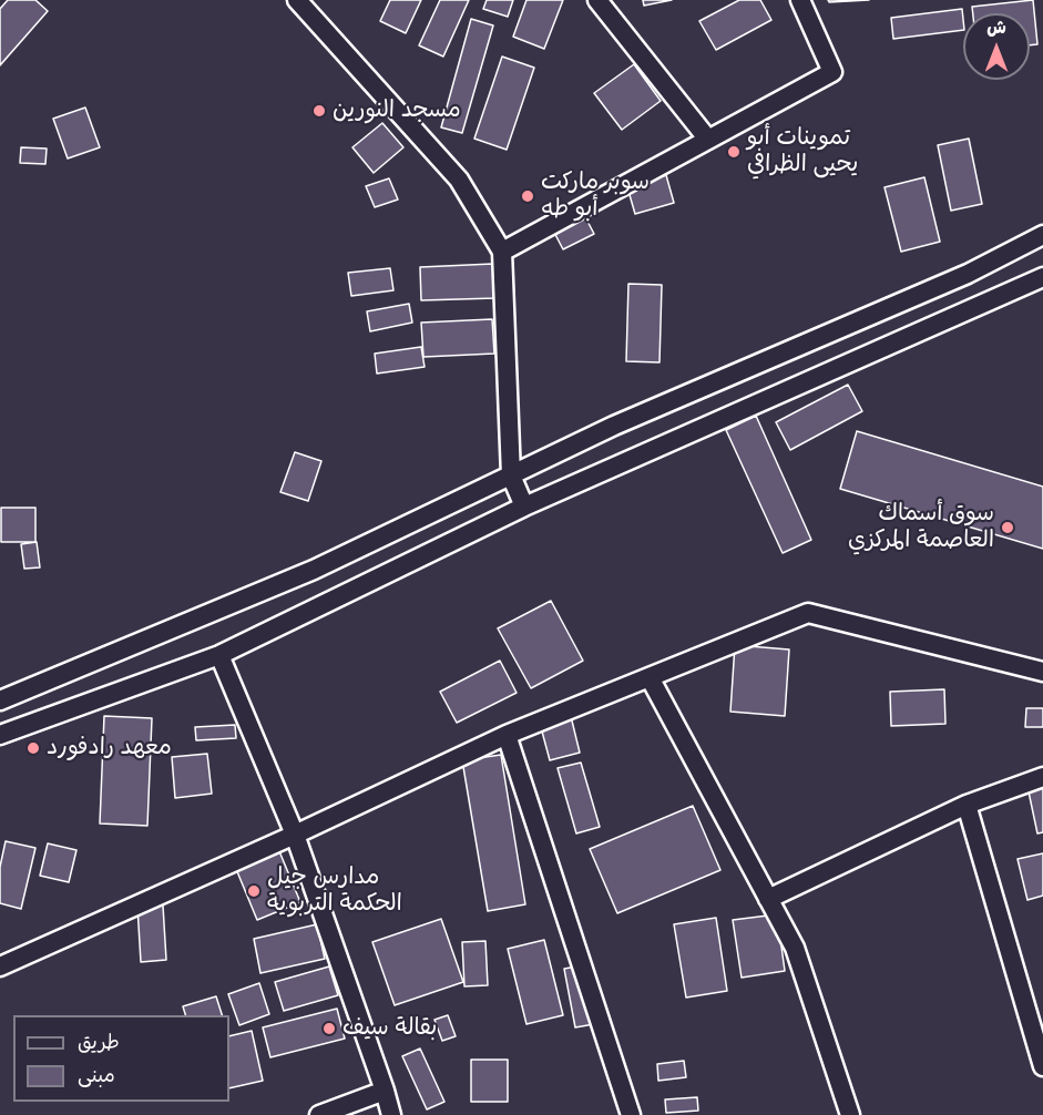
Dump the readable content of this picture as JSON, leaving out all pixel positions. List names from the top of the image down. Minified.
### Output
{"places":["مسجد النورين","تموينات أبو يحيى الظرافي","سوبر ماركت أبو طه","سوق أسماك العاصمة المركزي","معهد رادفورد","مدارس جيل الحكمة التربوية","بقالة سيف"],"legend":["طريق","مبنى"],"north":"top"}
